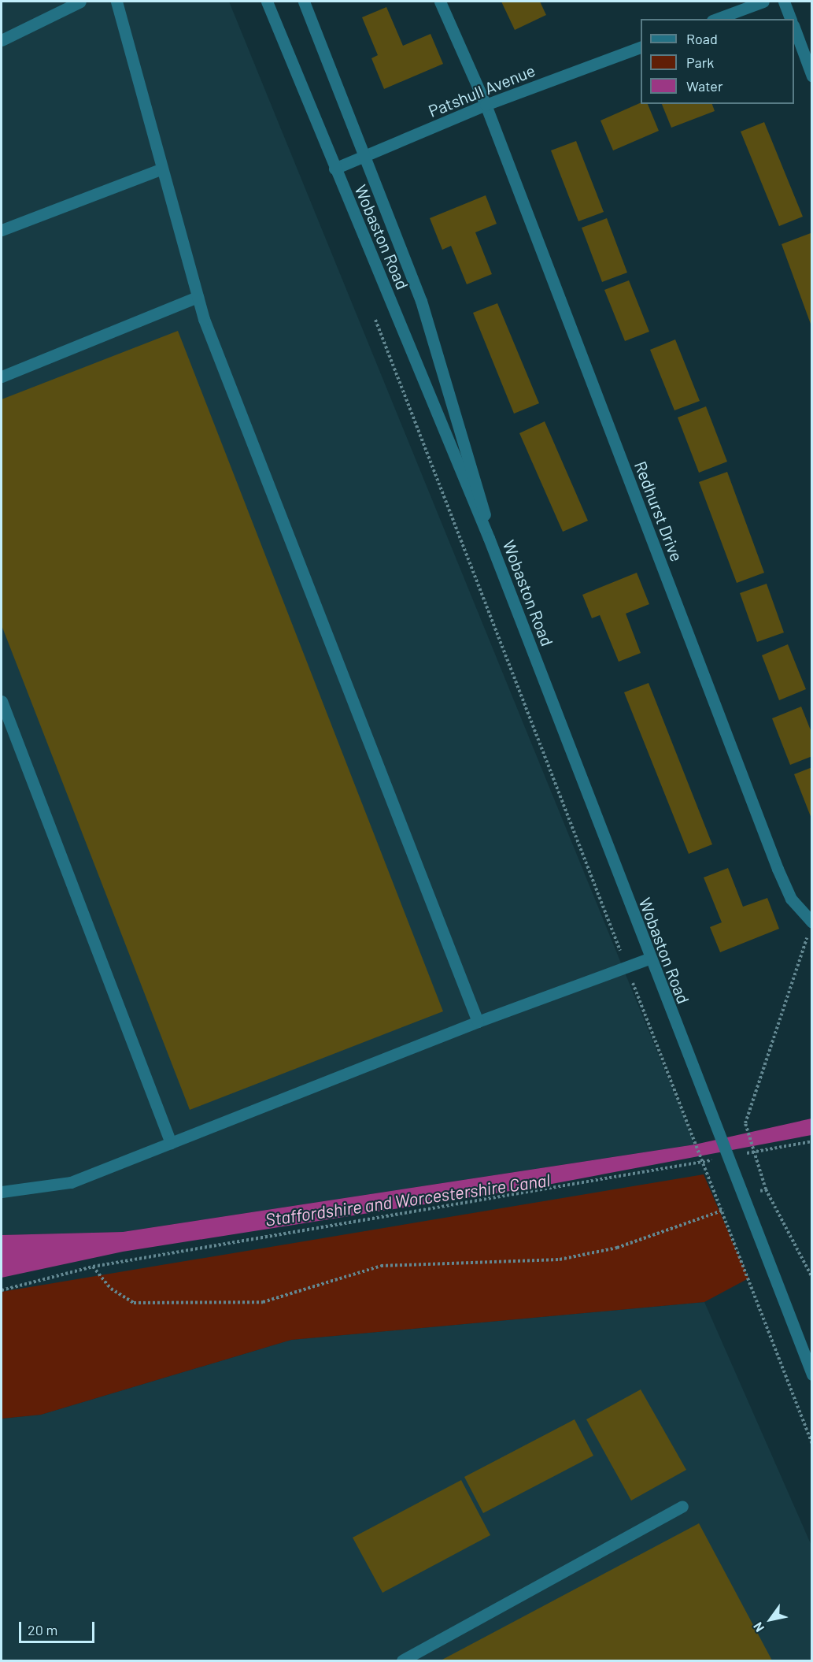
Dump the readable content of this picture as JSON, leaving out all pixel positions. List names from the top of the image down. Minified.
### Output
{"streets":{"street":["Patshull Avenue","Wobaston Road","Redhurst Drive"]},"crossings":[["Patshull Avenue","Wobaston Road"],["Patshull Avenue","Redhurst Drive"]],"water":["Staffordshire and Worcestershire Canal"],"legend":["Road","Park","Water"],"scale_bar":"20 m","north":"bottom left"}
